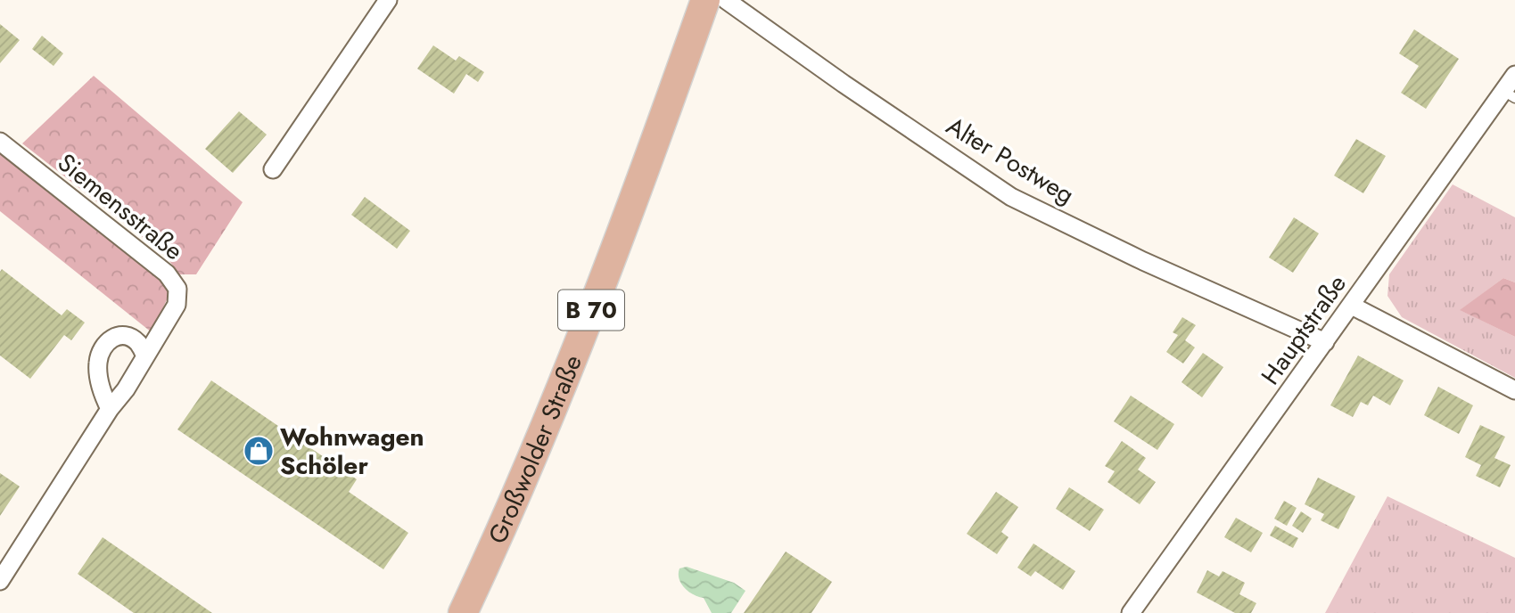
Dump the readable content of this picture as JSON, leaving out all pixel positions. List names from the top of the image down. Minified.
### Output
{"streets":{"main road":["B 70","Großwolder Straße"],"street":["Alter Postweg","Siemensstraße","Hauptstraße"]},"crossings":[["Alter Postweg","Hauptstraße"]],"places":{"shop":["Wohnwagen Schöler"]}}
